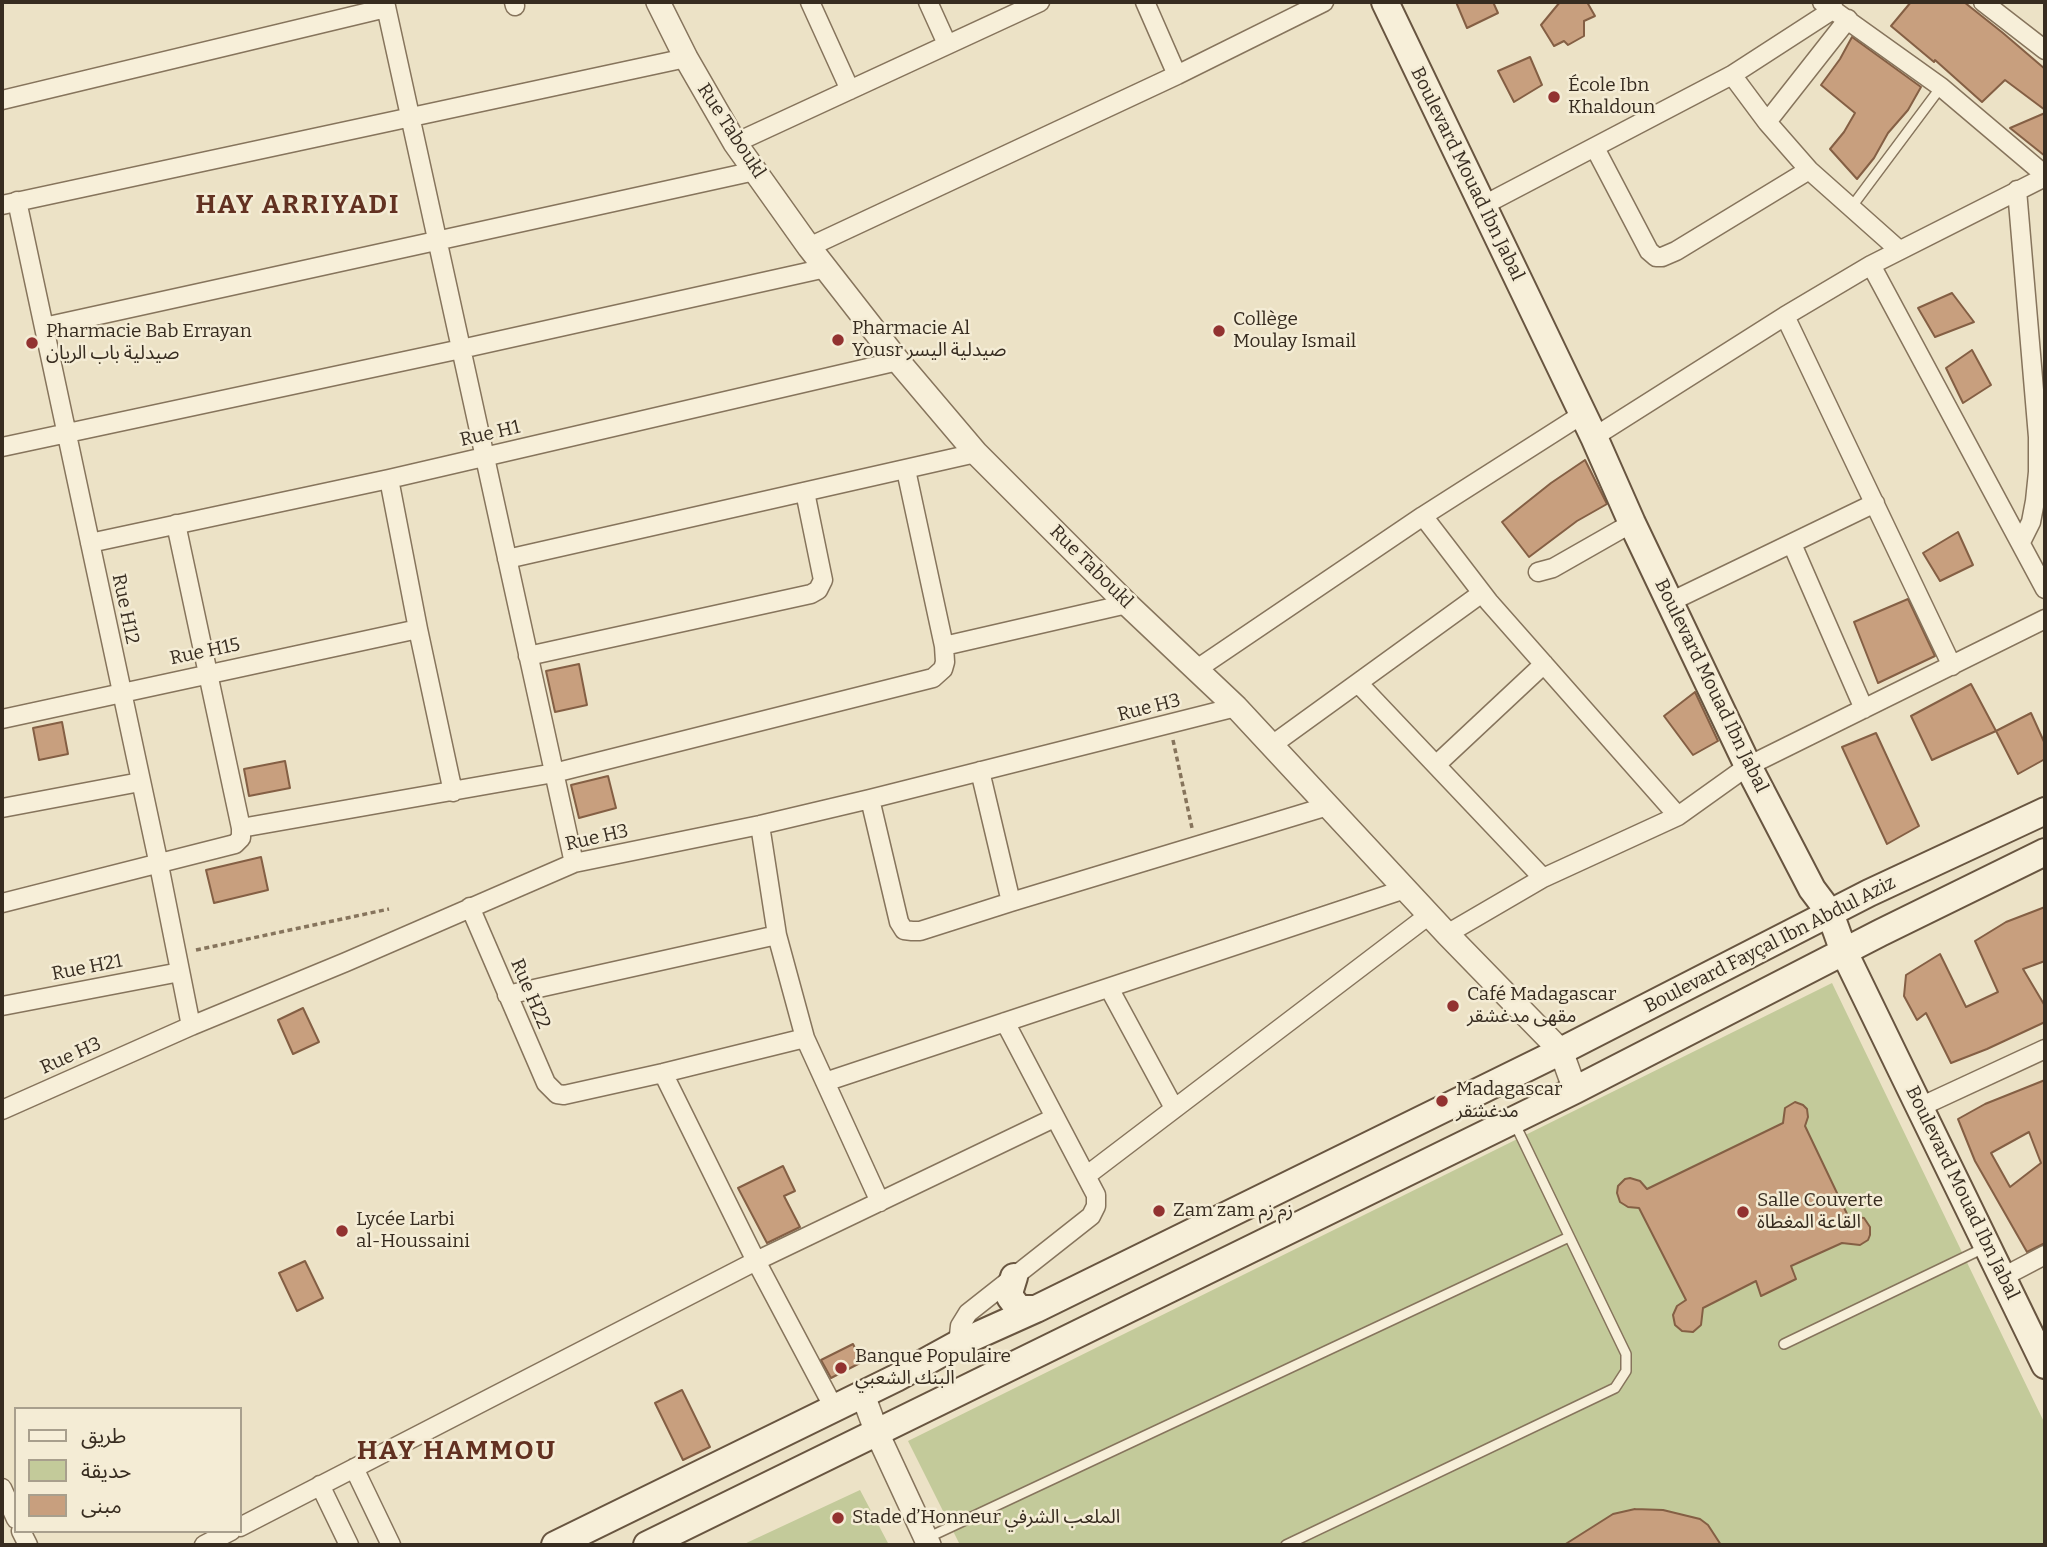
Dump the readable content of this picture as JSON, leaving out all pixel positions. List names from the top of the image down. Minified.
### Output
{"streets":{"main road":["Boulevard Mouad Ibn Jabal","Boulevard Fayçal Ibn Abdul Aziz"],"street":["Rue Taboukl","Rue H1","Rue H12","Rue H15","Rue H3","Rue H21","Rue H22"]},"crossings":[["Rue Taboukl","Rue H1"],["Rue Taboukl","Rue H3"],["Rue Taboukl","Boulevard Fayçal Ibn Abdul Aziz"],["Boulevard Mouad Ibn Jabal","Boulevard Fayçal Ibn Abdul Aziz"],["Rue H1","Rue H12"],["Rue H12","Rue H15"],["Rue H12","Rue H3"],["Rue H12","Rue H21"],["Rue H3","Rue H22"]],"districts":["HAY ARRIYADI","HAY HAMMOU"],"places":["École Ibn Khaldoun","Collège Moulay Ismail","Pharmacie Al Yousr صيدلية اليسر","Pharmacie Bab Errayan صيدلية باب الريان","Café Madagascar مقهى مدغشقر","Madagascar مدغشقر","Zam zam زم زم","Salle Couverte القاعة المغطاة","Lycée Larbi al-Houssaini","Banque Populaire البنك الشعبي","Stade d’Honneur الملعب الشرفي"],"legend":["طريق","حديقة","مبنى"]}
